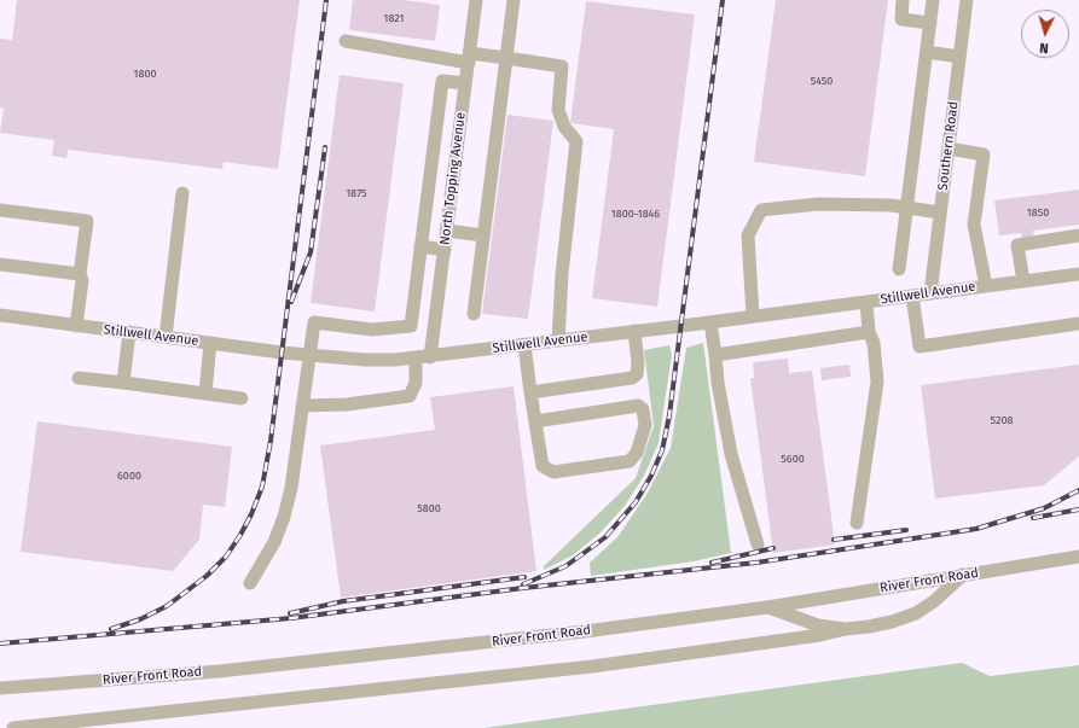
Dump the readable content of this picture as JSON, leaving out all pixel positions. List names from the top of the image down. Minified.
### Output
{"streets":{"street":["Southern Road","North Topping Avenue","Stillwell Avenue","River Front Road"]},"crossings":[["Southern Road","Stillwell Avenue"],["North Topping Avenue","Stillwell Avenue"]],"house_numbers":["1821","1800","5450","1875","1850","1800-1846","5208","5600","6000","5800"],"north":"bottom"}
